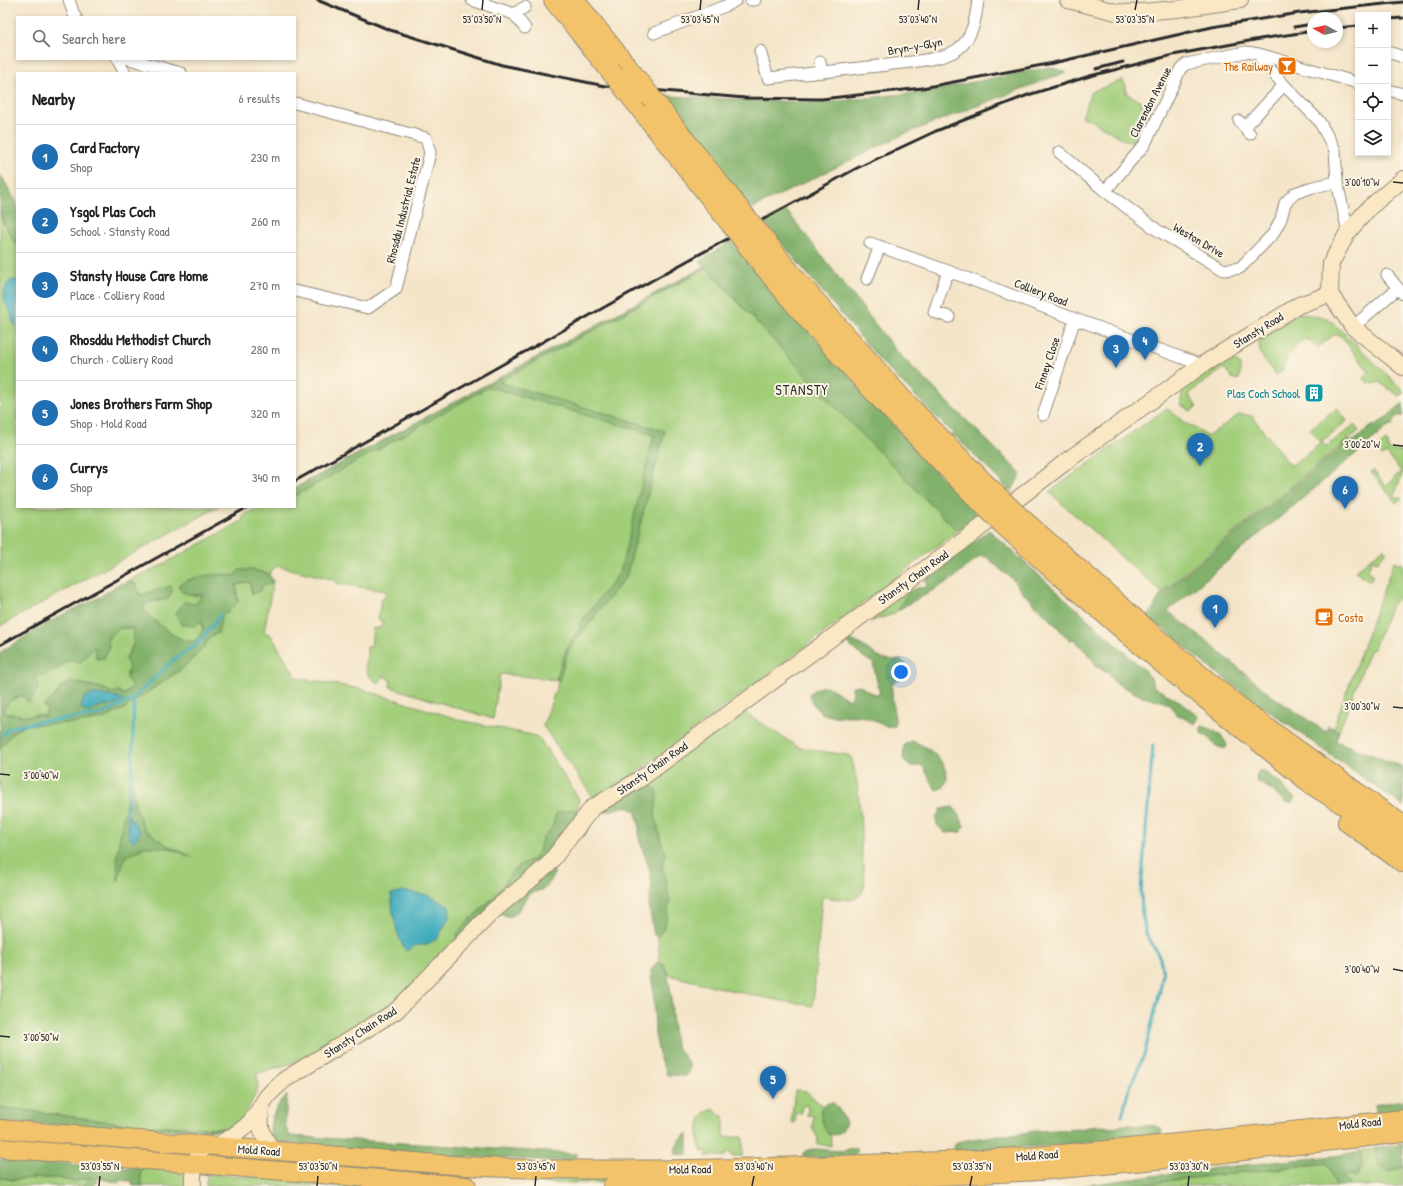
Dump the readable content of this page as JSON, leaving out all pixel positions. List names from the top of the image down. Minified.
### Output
{"streets":{"main road":["Mold Road"],"street":["Bryn-y-Glyn","Clarendon Avenue","Rhosddu Industrial Estate","Weston Drive","Colliery Road","Stansty Road","Finney Close","Stansty Chain Road"]},"crossings":[["Clarendon Avenue","Weston Drive"],["Colliery Road","Stansty Road"],["Colliery Road","Finney Close"],["Stansty Road","Stansty Chain Road"],["Stansty Chain Road","Mold Road"]],"districts":["STANSTY"],"places":{"bar":["The Railway"],"building":["Plas Coch School"],"cafe":["Costa"]},"north":"left","page":{"map_buttons":["+","−"],"search":"Search here","heading":["Nearby","6 results"],"list":[{"mark":"1","name":"Card Factory","note":"Shop","value":"230 m"},{"mark":"2","name":"Ysgol Plas Coch","note":"School · Stansty Road","value":"260 m"},{"mark":"3","name":"Stansty House Care Home","note":"Place · Colliery Road","value":"270 m"},{"mark":"4","name":"Rhosddu Methodist Church","note":"Church · Colliery Road","value":"280 m"},{"mark":"5","name":"Jones Brothers Farm Shop","note":"Shop · Mold Road","value":"320 m"},{"mark":"6","name":"Currys","note":"Shop","value":"340 m"}],"pins":["4","3","2","6","1","5"]},"coordinates":["53°03'50\"N","53°03'45\"N","53°03'40\"N","53°03'35\"N","3°00'10\"W","3°00'20\"W","3°00'30\"W","3°00'40\"W","3°00'50\"W","53°03'55\"N","53°03'30\"N"]}
